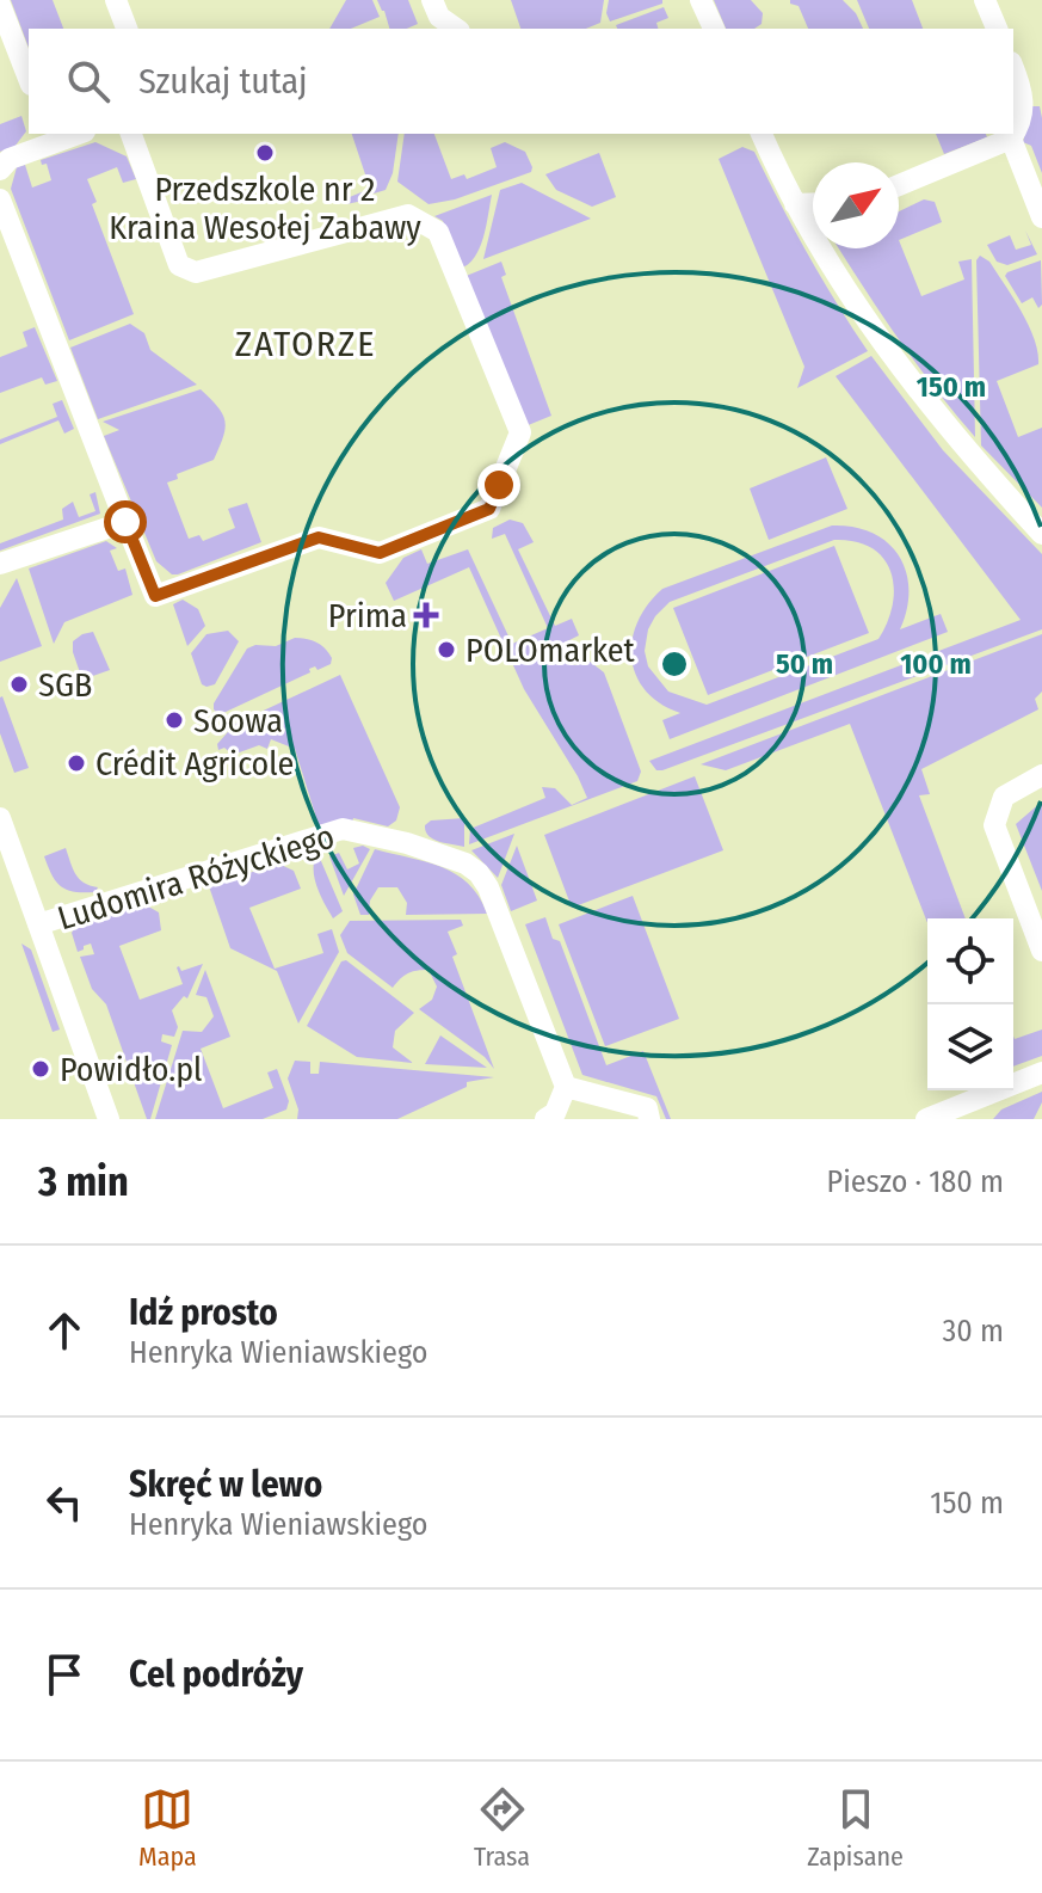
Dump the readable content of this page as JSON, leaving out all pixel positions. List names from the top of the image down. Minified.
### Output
{"streets":{"street":["Ludomira Różyckiego"]},"districts":["ZATORZE"],"places":{"other":["Przedszkole nr 2 Kraina Wesołej Zabawy","POLOmarket","SGB","Soowa","Crédit Agricole","Powidło.pl"],"health":["Prima"]},"north":"top right","page":{"search":"Szukaj tutaj","heading":["3 min","Pieszo · 180 m"],"list":[["Idź prosto","Henryka Wieniawskiego","30 m"],["Skręć w lewo","Henryka Wieniawskiego","150 m"],"Cel podróży"],"nav":["Mapa","Trasa","Zapisane"]},"rings":["150 m","50 m","100 m"]}
